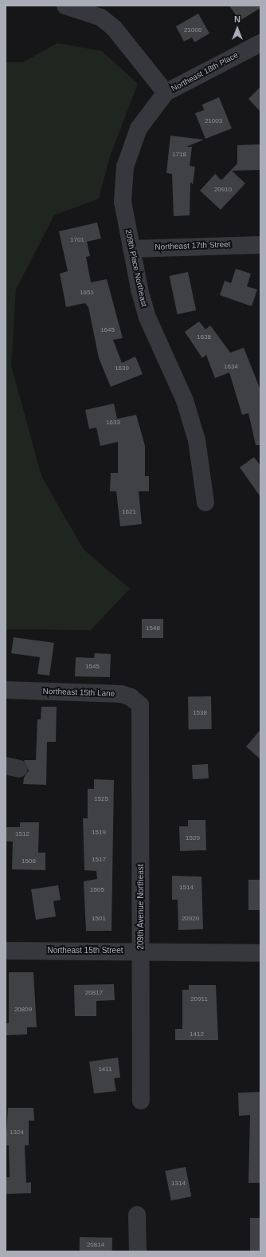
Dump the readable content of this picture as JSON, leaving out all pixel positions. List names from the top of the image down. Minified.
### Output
{"streets":{"street":["Northeast 18th Place","Northeast 17th Street","209th Place Northeast","Northeast 15th Lane","209th Avenue Northeast","Northeast 15th Street"]},"crossings":[["Northeast 18th Place","209th Place Northeast"],["Northeast 17th Street","209th Place Northeast"],["Northeast 15th Lane","209th Avenue Northeast"],["209th Avenue Northeast","Northeast 15th Street"]],"house_numbers":["21006","21003","1718","20910","1701","1651","1645","1638","1634","1639","1633","1621","1548","1545","1538","1525","1519","1512","1520","1517","1508","1514","1505","1501","20920","20817","20911","20809","1412","1411","1324","1314","20814"],"north":"top"}
